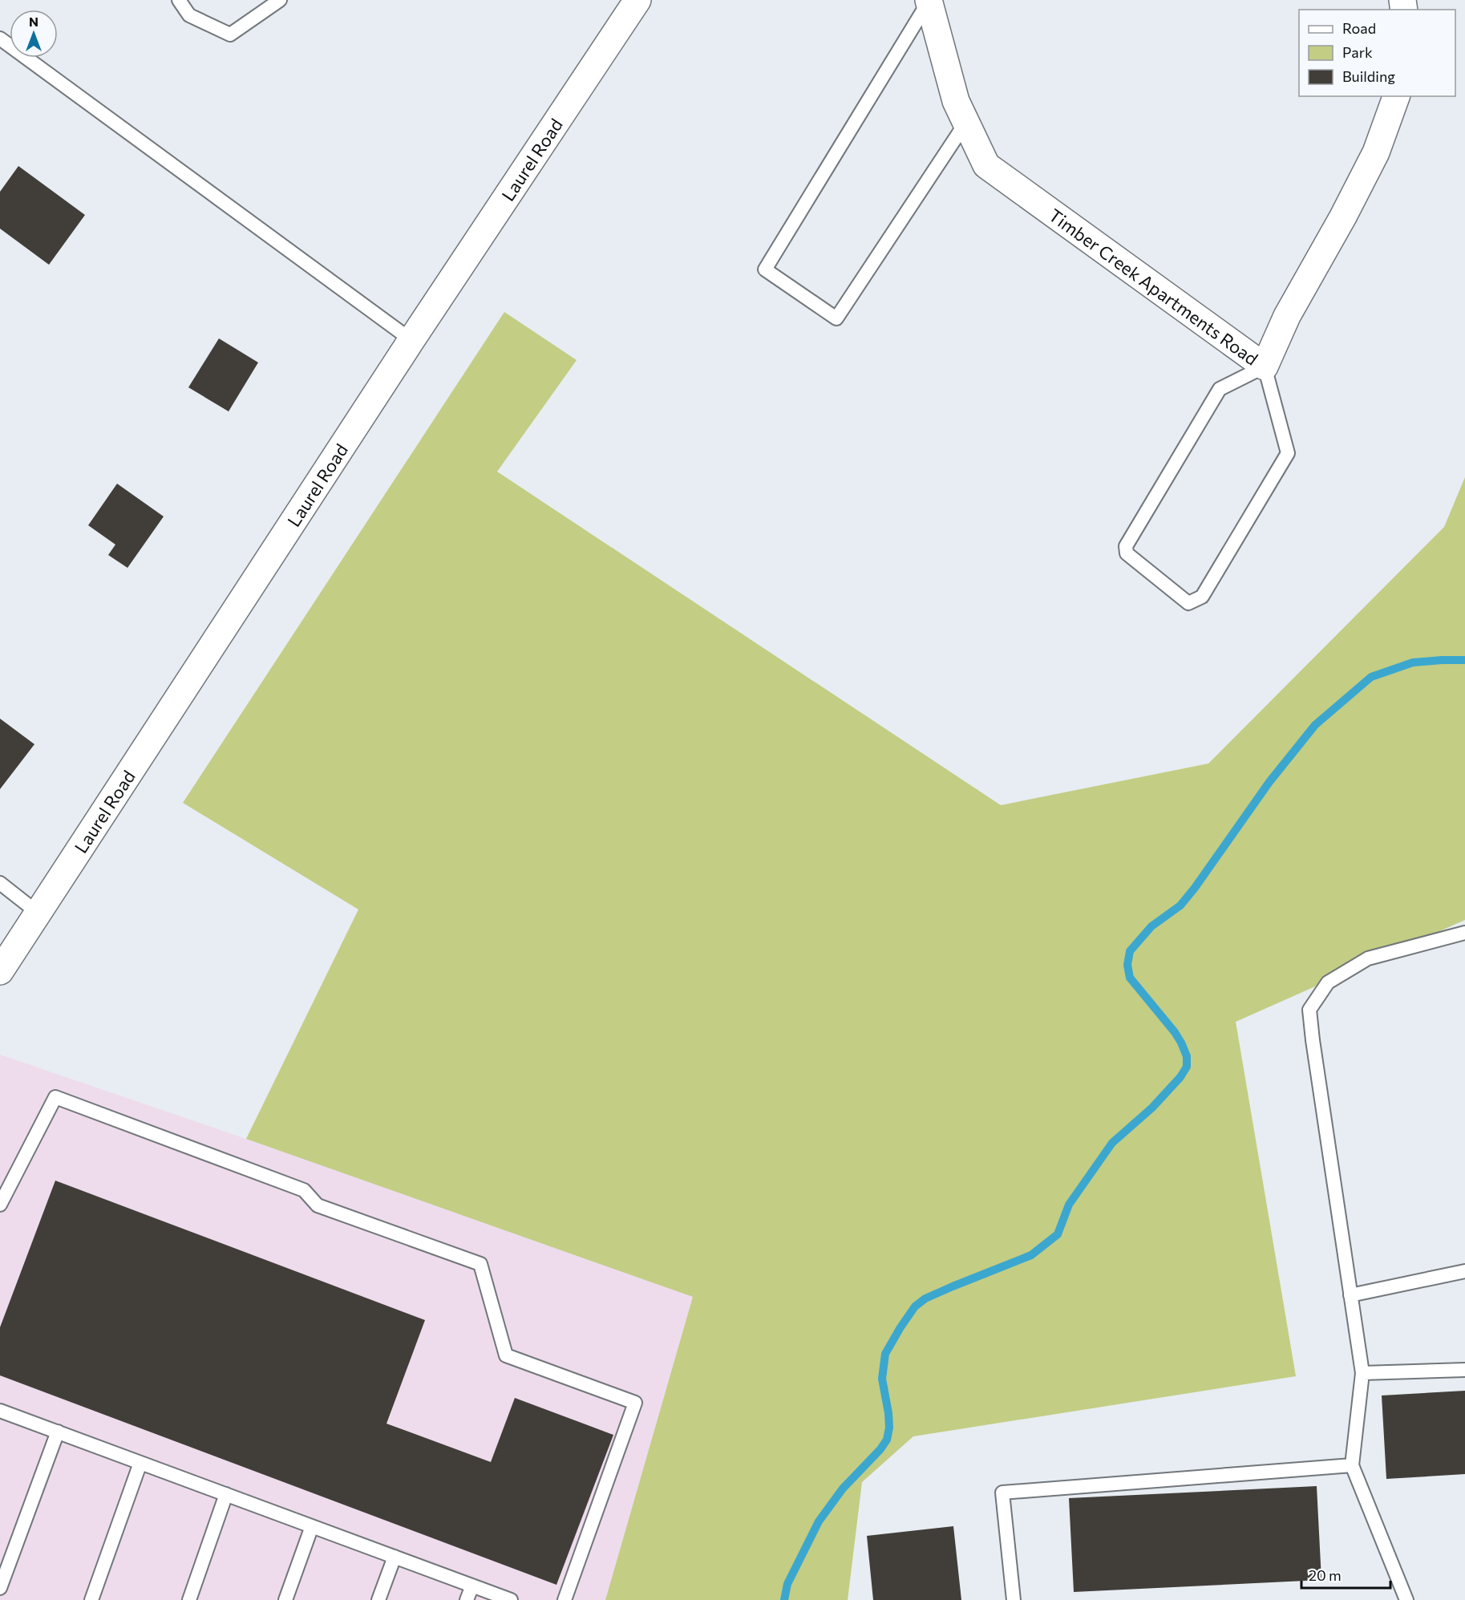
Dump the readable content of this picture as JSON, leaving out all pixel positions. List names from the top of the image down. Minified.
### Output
{"streets":{"main road":["Laurel Road","Timber Creek Apartments Road"]},"legend":["Road","Park","Building"],"scale_bar":"20 m","north":"top"}
